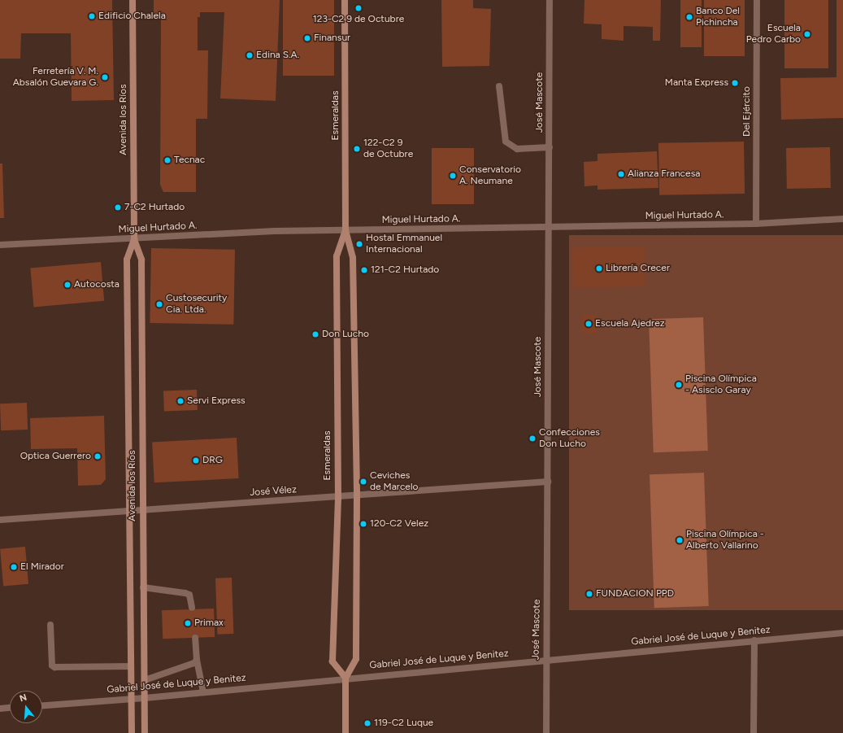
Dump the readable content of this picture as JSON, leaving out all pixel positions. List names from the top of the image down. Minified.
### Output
{"streets":{"main road":["Esmeraldas","Avenida los Ríos"],"street":["José Mascote","Del Ejército","Miguel Hurtado A.","José Vélez","Gabriel José de Luque y Benitez"]},"crossings":[["José Mascote","Miguel Hurtado A."],["José Mascote","José Vélez"],["José Mascote","Gabriel José de Luque y Benitez"],["Del Ejército","Miguel Hurtado A."],["Esmeraldas","Miguel Hurtado A."],["Esmeraldas","José Vélez"],["Esmeraldas","Gabriel José de Luque y Benitez"],["Avenida los Ríos","Miguel Hurtado A."],["Avenida los Ríos","José Vélez"],["Avenida los Ríos","Gabriel José de Luque y Benitez"]],"places":["123-C2 9 de Octubre","Edificio Chalela","Banco Del Pichincha","Escuela Pedro Carbo","Finansur","Edina S.A.","Ferretería V. M. Absalón Guevara G.","Manta Express","122-C2 9 de Octubre","Tecnac","Alianza Francesa","Conservatorio A. Neumane","7-C2 Hurtado","Hostal Emmanuel Internacional","Librería Crecer","121-C2 Hurtado","Autocosta","Custosecurity Cia. Ltda.","Escuela Ajedrez","Don Lucho","Piscina Olímpica - Asisclo Garay","Servi Express","Confecciones Don Lucho","Optica Guerrero","DRG","Ceviches de Marcelo","120-C2 Velez","Piscina Olímpica - Alberto Vallarino","El Mirador","FUNDACION PPD","Primax","119-C2 Luque"],"north":"top"}
